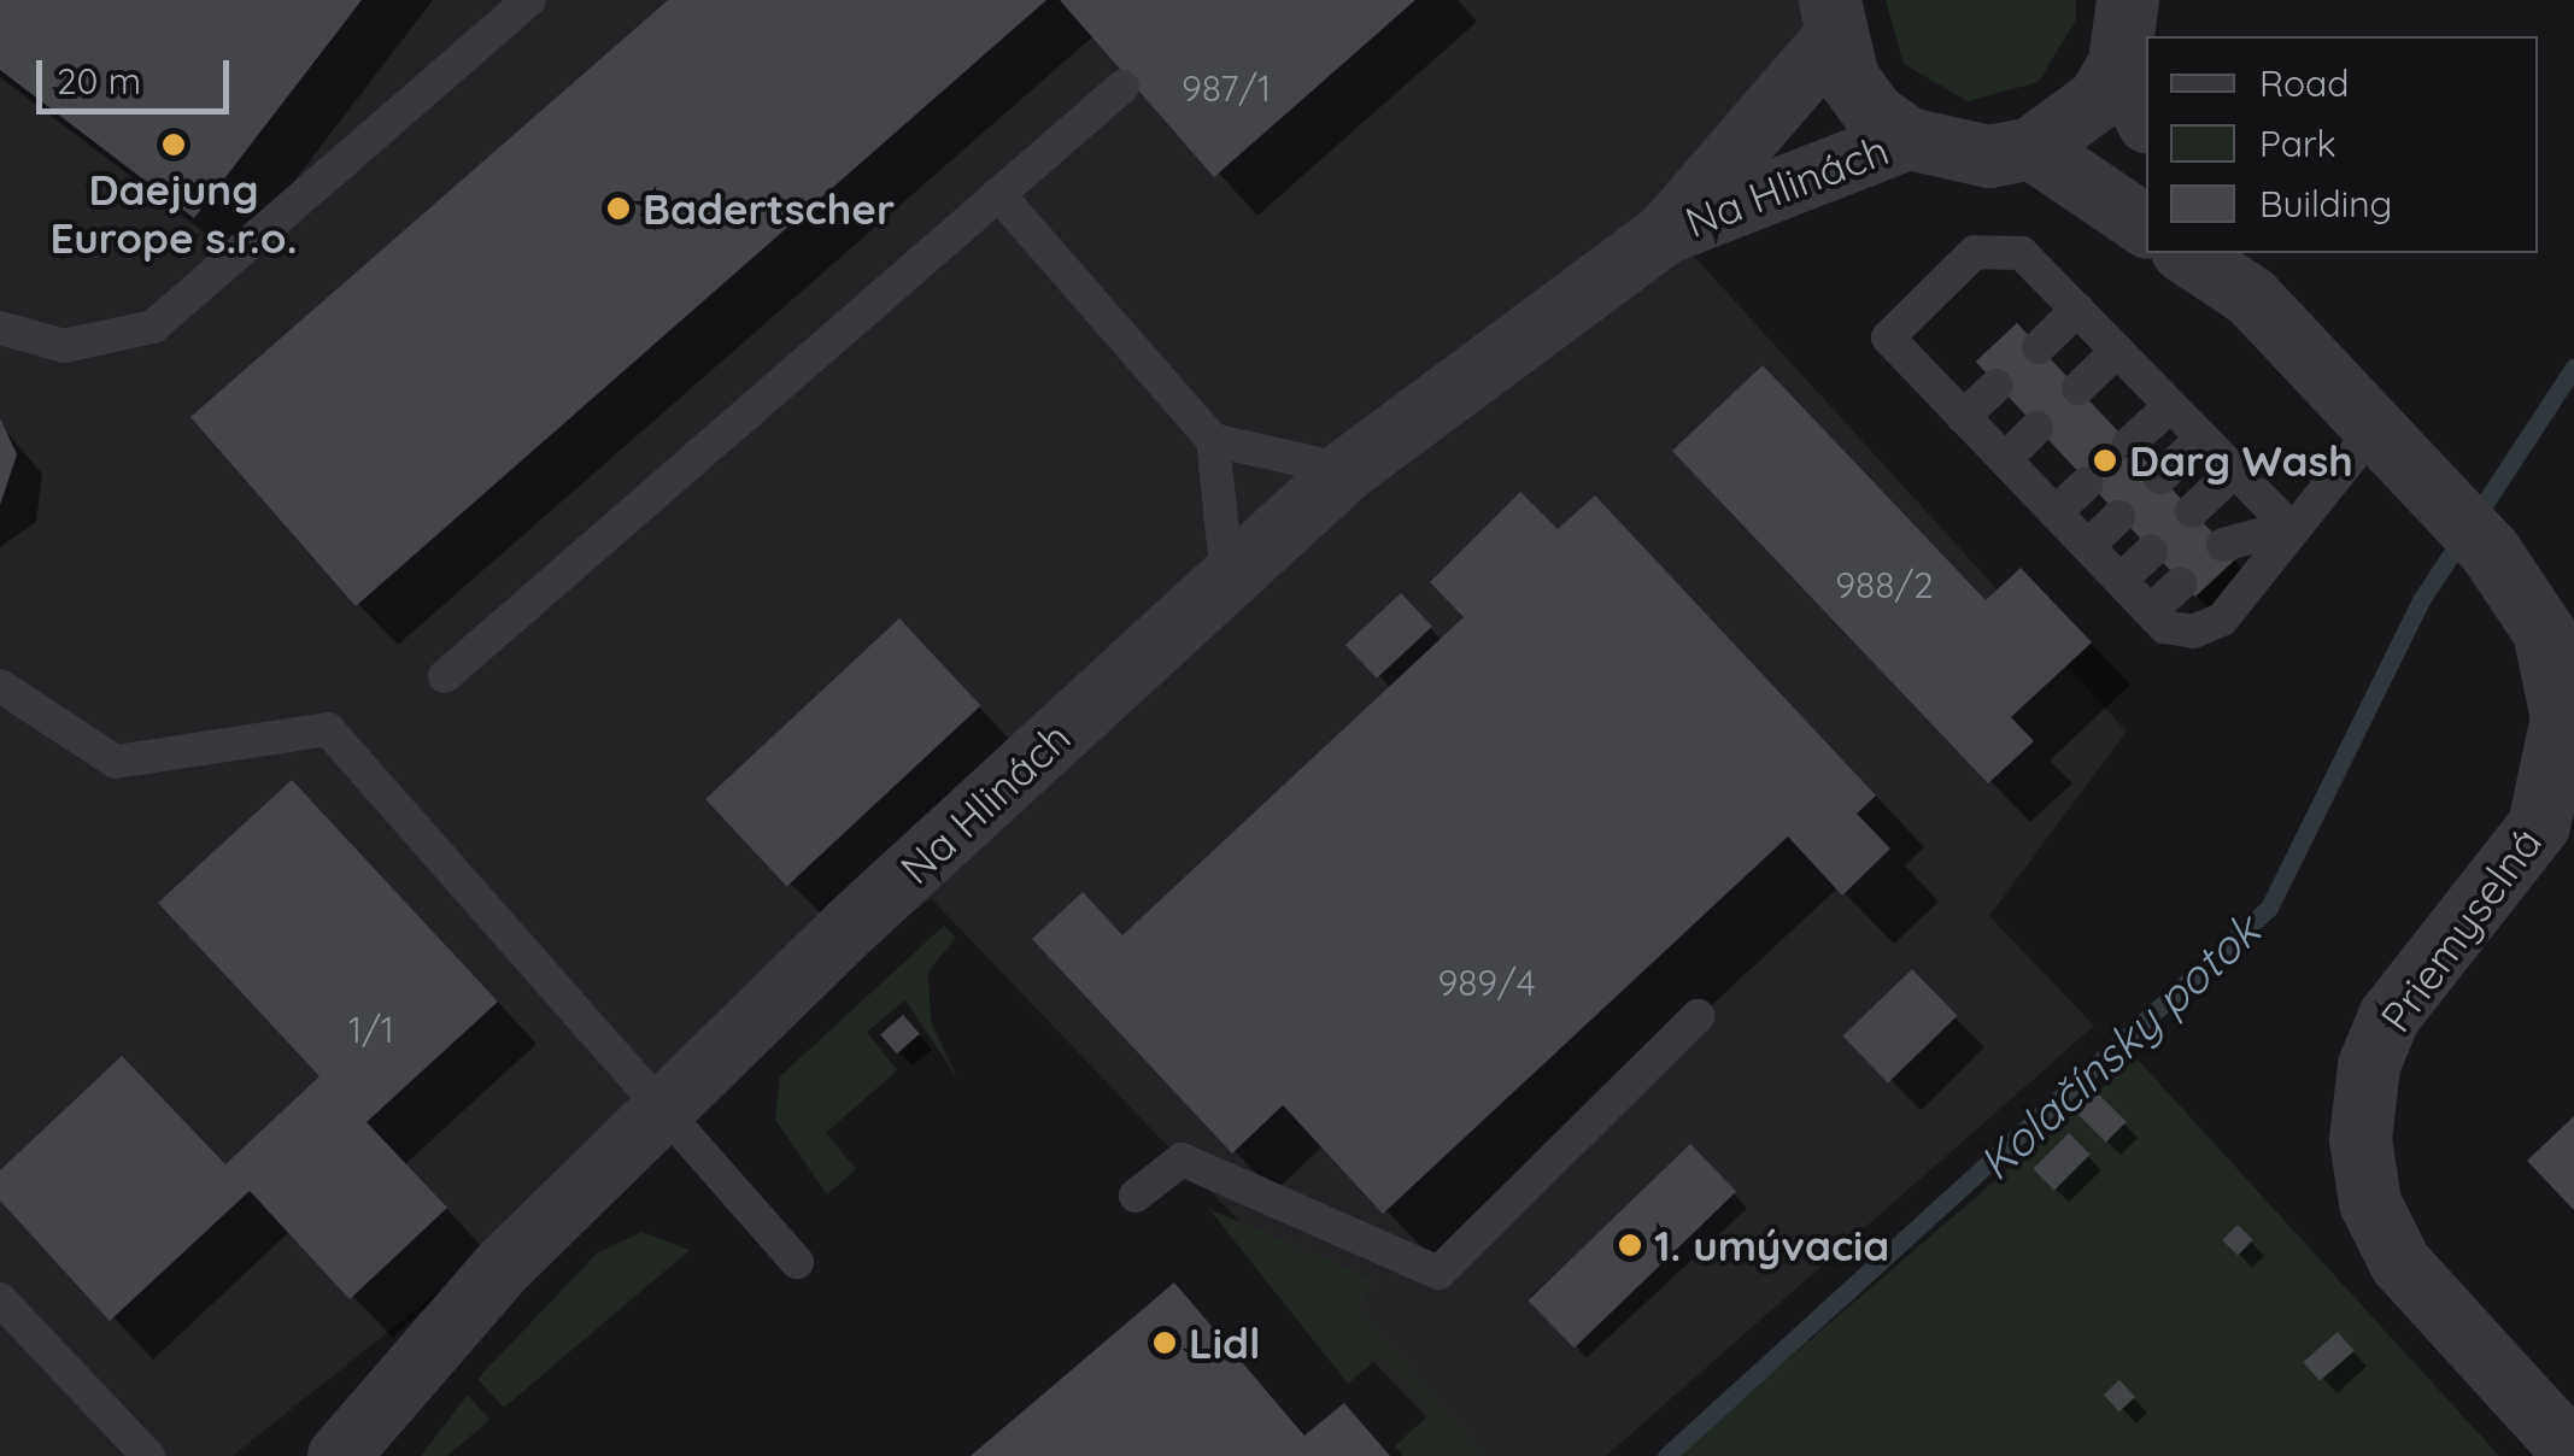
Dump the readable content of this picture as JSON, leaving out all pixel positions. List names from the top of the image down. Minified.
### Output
{"streets":{"street":["Na Hlinách","Priemyselná"]},"water":["Kolačínsky potok"],"places":["Daejung Europe s.r.o.","Badertscher","Darg Wash","1. umývacia","Lidl"],"house_numbers":["987/1","988/2","989/4","1/1"],"legend":["Road","Park","Building"],"scale_bar":"20 m"}
